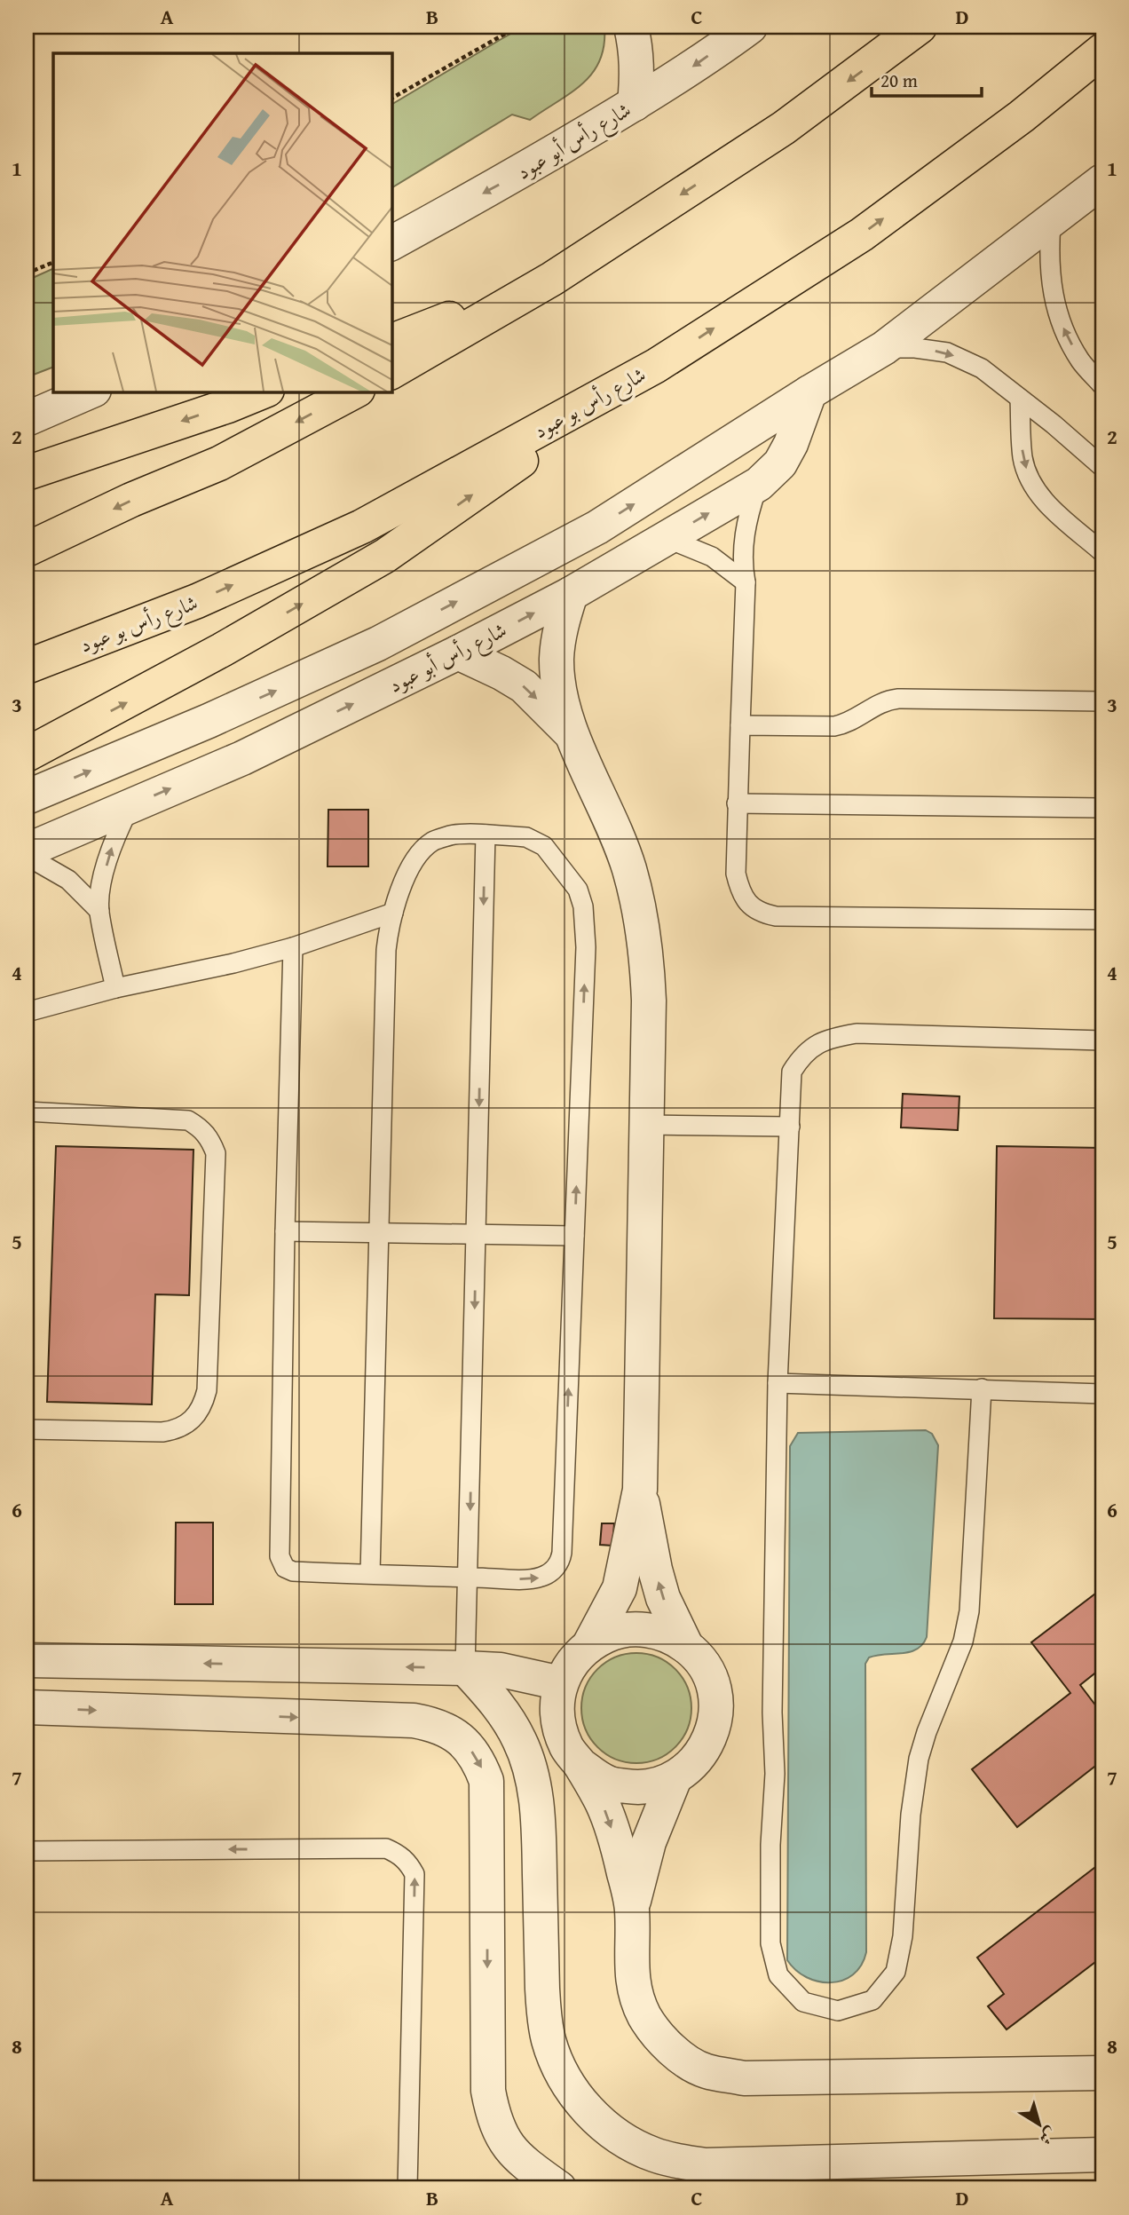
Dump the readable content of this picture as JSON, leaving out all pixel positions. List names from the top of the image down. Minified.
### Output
{"streets":{"highway":["شارع رأس بو عبود"],"street":["شارع رأس أبو عبود"]},"scale_bar":"20 m","north":"bottom right","grid":{"columns":["A","B","C","D"],"rows":["1","2","3","4","5","6","7","8"]}}
